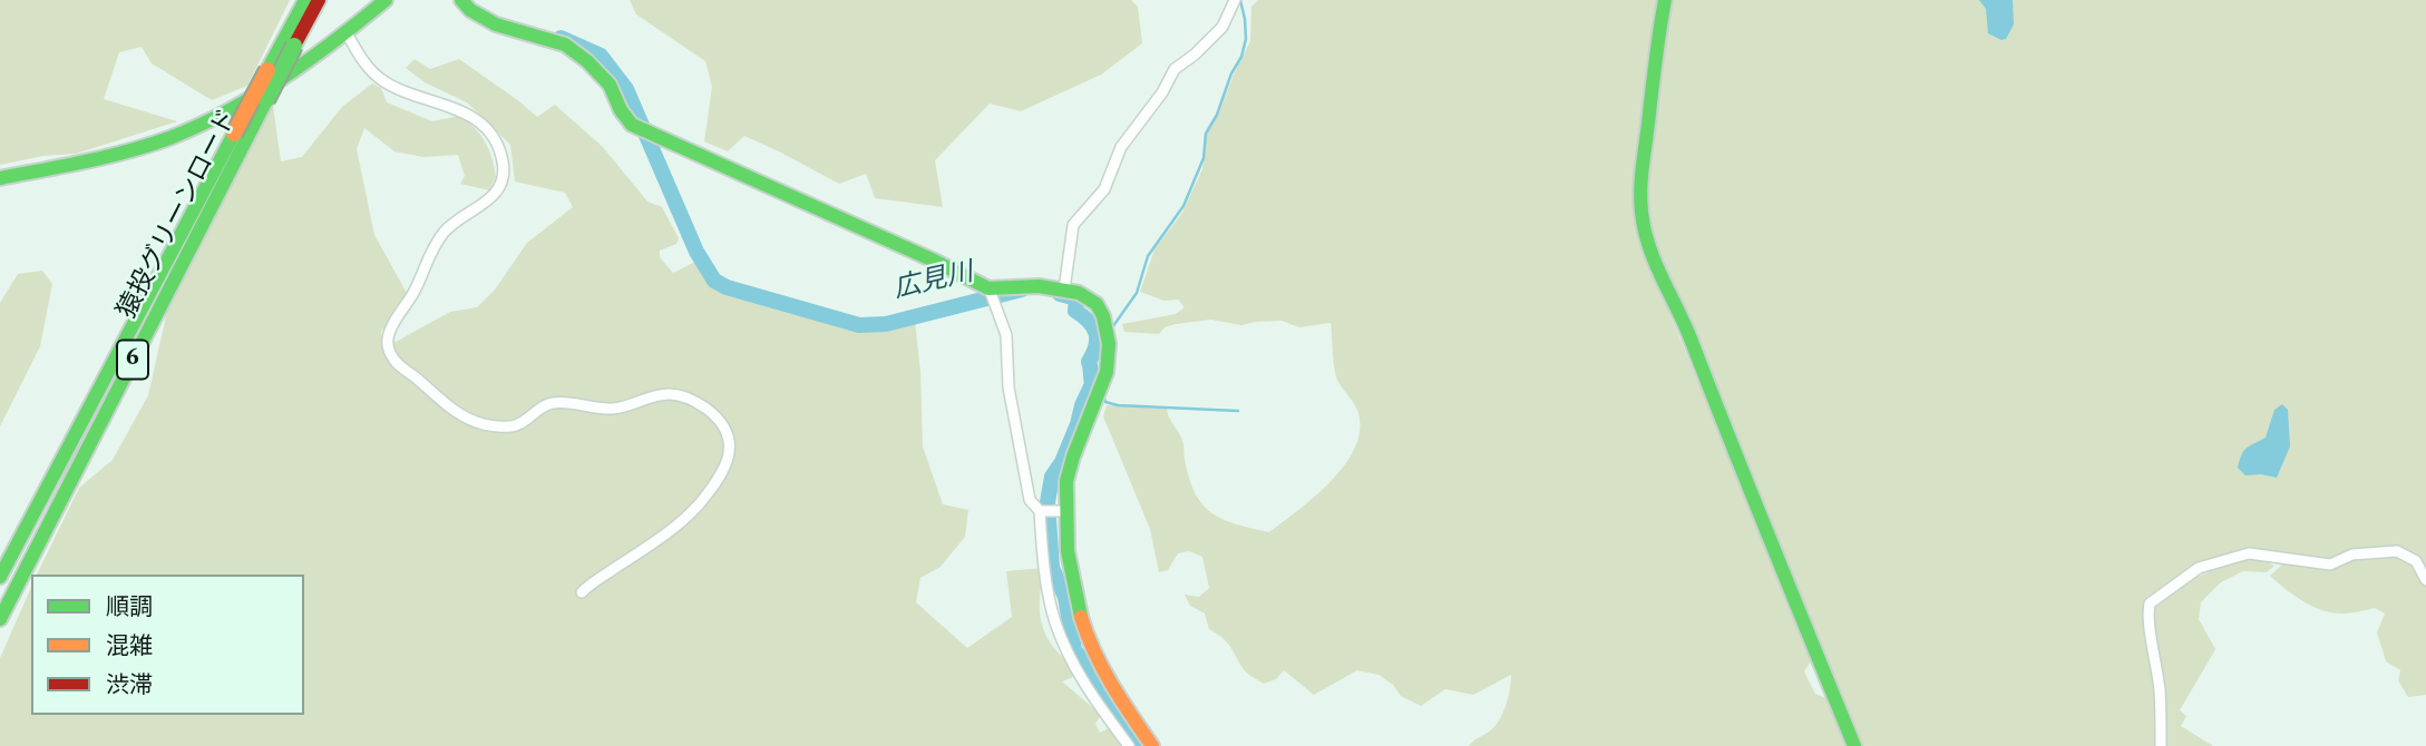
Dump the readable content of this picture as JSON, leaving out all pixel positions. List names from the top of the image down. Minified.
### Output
{"streets":{"street":["猿投グリーンロード","6"]},"water":["広見川"],"legend":["順調","混雑","渋滞"]}
